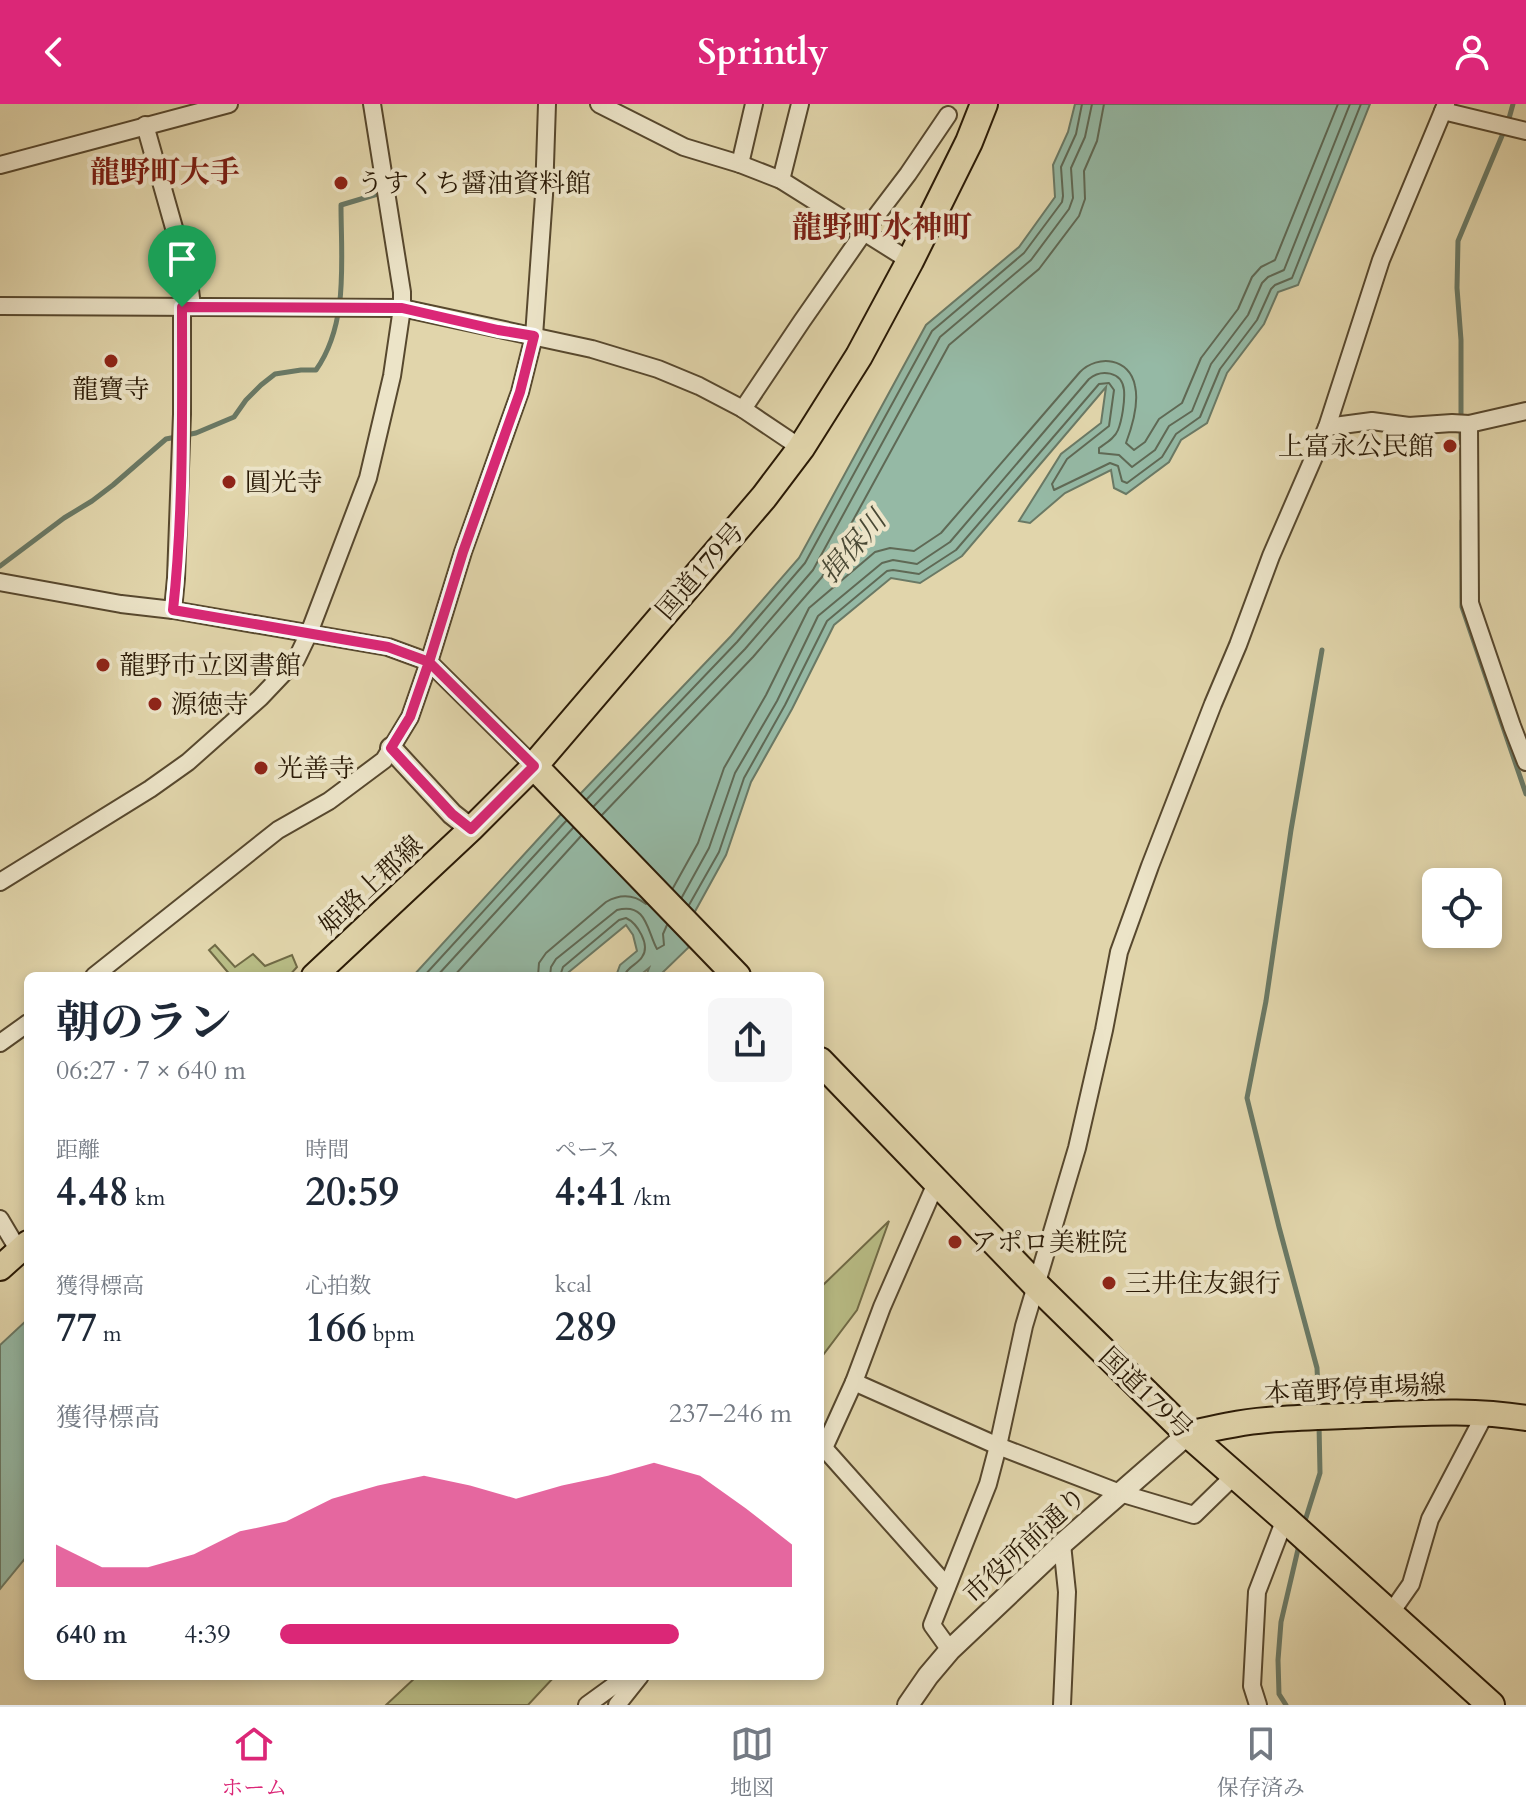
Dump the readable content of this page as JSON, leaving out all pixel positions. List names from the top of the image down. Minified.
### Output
{"streets":{"highway":["国道179号"],"main road":["姫路上郡線","本竜野停車場線"],"street":["市役所前通り"]},"crossings":[["国道179号","姫路上郡線"],["国道179号","本竜野停車場線"],["国道179号","市役所前通り"],["本竜野停車場線","市役所前通り"]],"districts":["龍野町大手","龍野町水神町"],"water":["揖保川"],"places":["うすくち醤油資料館","龍寶寺","上富永公民館","圓光寺","龍野市立図書館","源徳寺","光善寺","アポロ美粧院","三井住友銀行"],"page":{"header":"Sprintly","heading":["朝のラン","06:27 · 7 × 640 m"],"stats":[["距離","4.48 km"],["時間","20:59"],["ペース","4:41 /km"],["獲得標高","77 m"],["心拍数","166 bpm"],["kcal","289"]],"chart":["獲得標高","237–246 m"],"list":[{"name":"640 m","note":"4:39"}],"tabs":["ホーム","地図","保存済み"]}}
